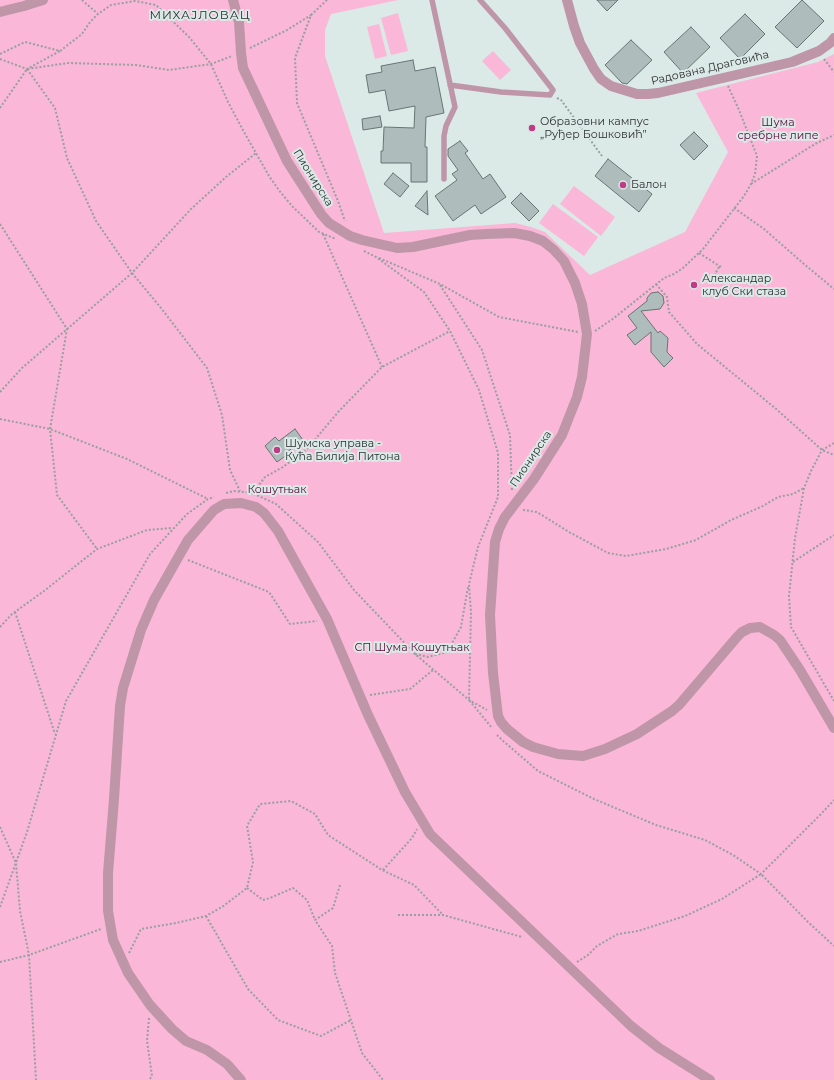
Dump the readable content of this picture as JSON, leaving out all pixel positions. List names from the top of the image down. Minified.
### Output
{"streets":{"street":["Радована Драговића","Пионирска"]},"districts":["МИХАЈЛОВАЦ"],"parks":["Шума сребрне липе","Кошутњак","СП Шума Кошутњак"],"places":["Образовни кампус „Руђер Бошковић”","Балон","Александар клуб Ски стаза","Шумска управа - Кућа Билија Питона"]}
